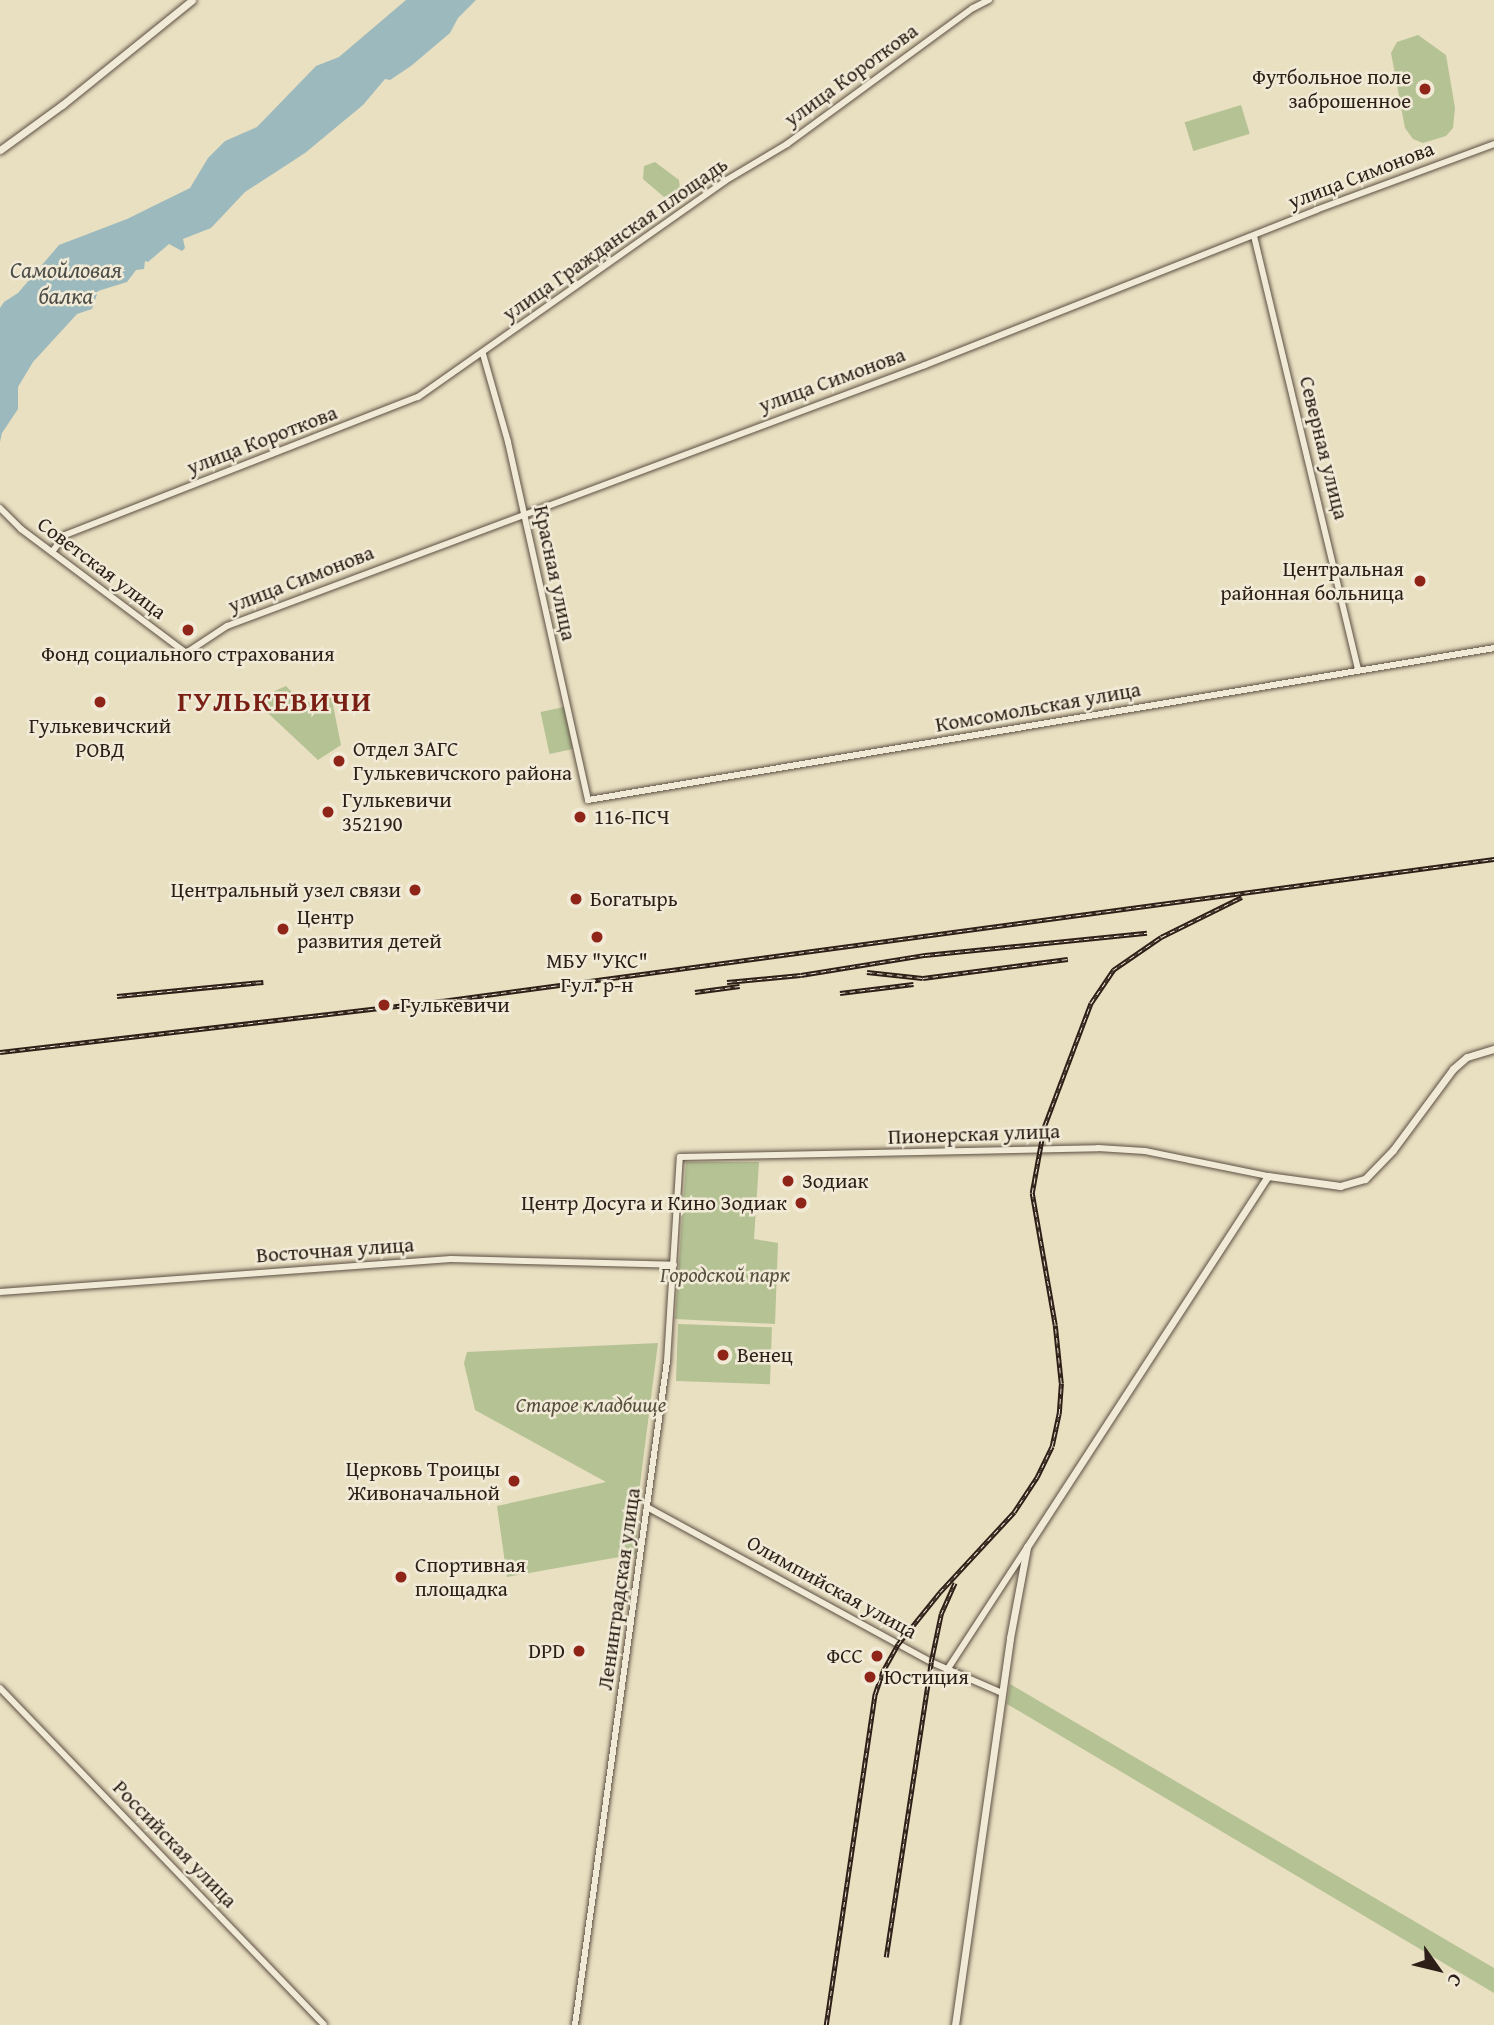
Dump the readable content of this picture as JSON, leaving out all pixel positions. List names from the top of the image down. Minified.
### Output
{"streets":{"street":["улица Короткова","улица Симонова","улица Гражданская площадь","Северная улица","Советская улица","Красная улица","Комсомольская улица","Пионерская улица","Восточная улица","Олимпийская улица","Ленинградская улица","Российская улица"]},"crossings":[["улица Короткова","улица Гражданская площадь"],["улица Короткова","Советская улица"],["улица Короткова","Красная улица"],["улица Симонова","Северная улица"],["улица Симонова","Советская улица"],["улица Симонова","Красная улица"],["улица Гражданская площадь","Красная улица"],["Северная улица","Комсомольская улица"],["Красная улица","Комсомольская улица"],["Пионерская улица","Ленинградская улица"],["Восточная улица","Ленинградская улица"],["Олимпийская улица","Ленинградская улица"]],"districts":["ГУЛЬКЕВИЧИ"],"water":["Самойловая балка"],"parks":["Городской парк","Старое кладбище"],"places":["Футбольное поле заброшенное","Центральная районная больница","Фонд социального страхования","Гулькевичский РОВД","Отдел ЗАГС Гулькевичского района","Гулькевичи 352190","116-ПСЧ","Центральный узел связи","Богатырь","Центр развития детей","МБУ \"УКС\" Гул. р-н","Гулькевичи","Зодиак","Центр Досуга и Кино Зодиак","Венец","Церковь Троицы Живоначальной","Спортивная площадка","DPD","ФСС","Юстиция"],"north":"bottom right"}
